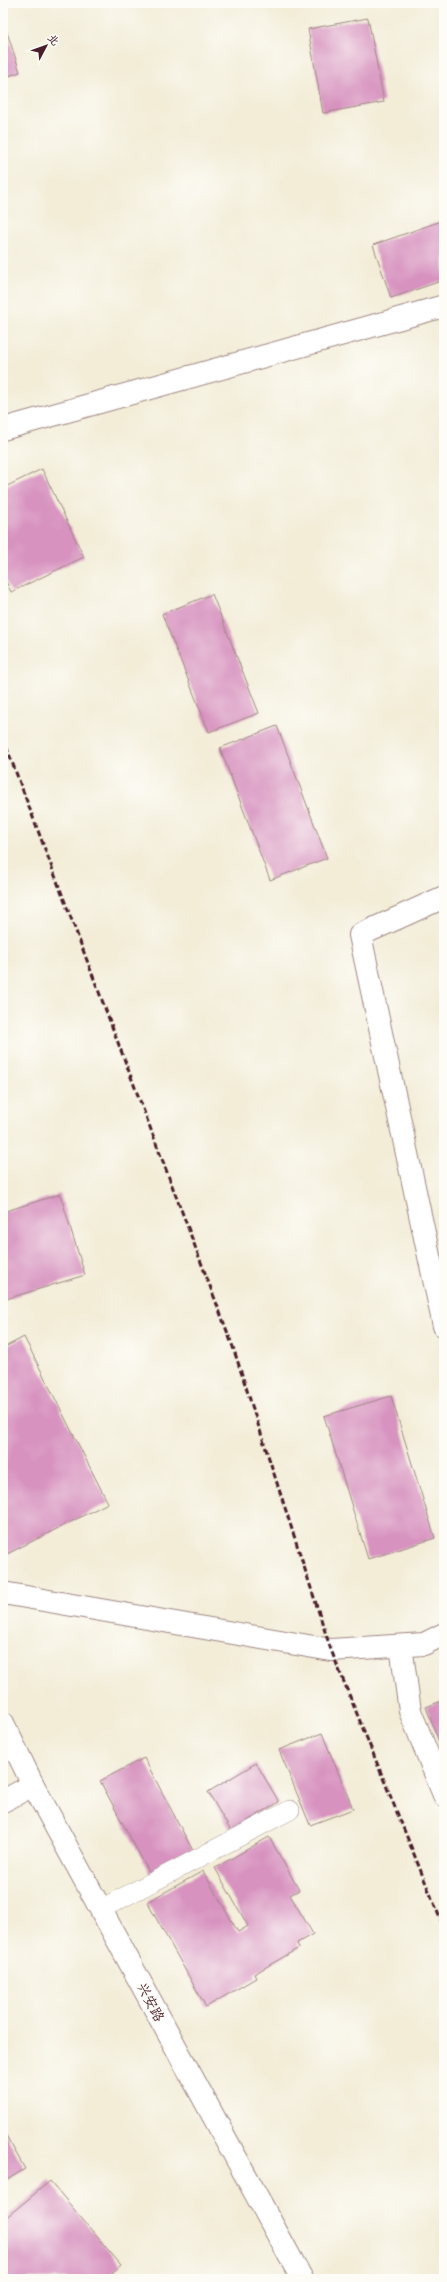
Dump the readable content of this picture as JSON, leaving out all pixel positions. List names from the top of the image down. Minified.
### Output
{"streets":{"street":["兴安路"]},"north":"top right"}
